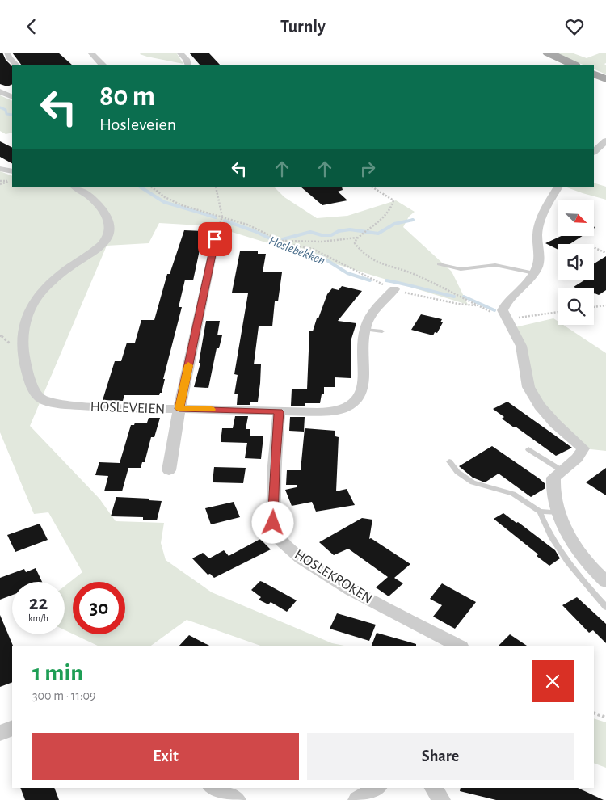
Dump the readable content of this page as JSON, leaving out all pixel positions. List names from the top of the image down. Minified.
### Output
{"streets":{"street":["HOSLEVEIEN","HOSLEKROKEN"]},"crossings":[["HOSLEVEIEN","HOSLEKROKEN"]],"water":["Hoslebekken"],"north":"bottom right","page":{"header":"Turnly","turn":["80 m","Hosleveien"],"speed":"22 km/h","limit":"30","heading":["1 min","300 m · 11:09"],"buttons":["Exit","Share"]}}
